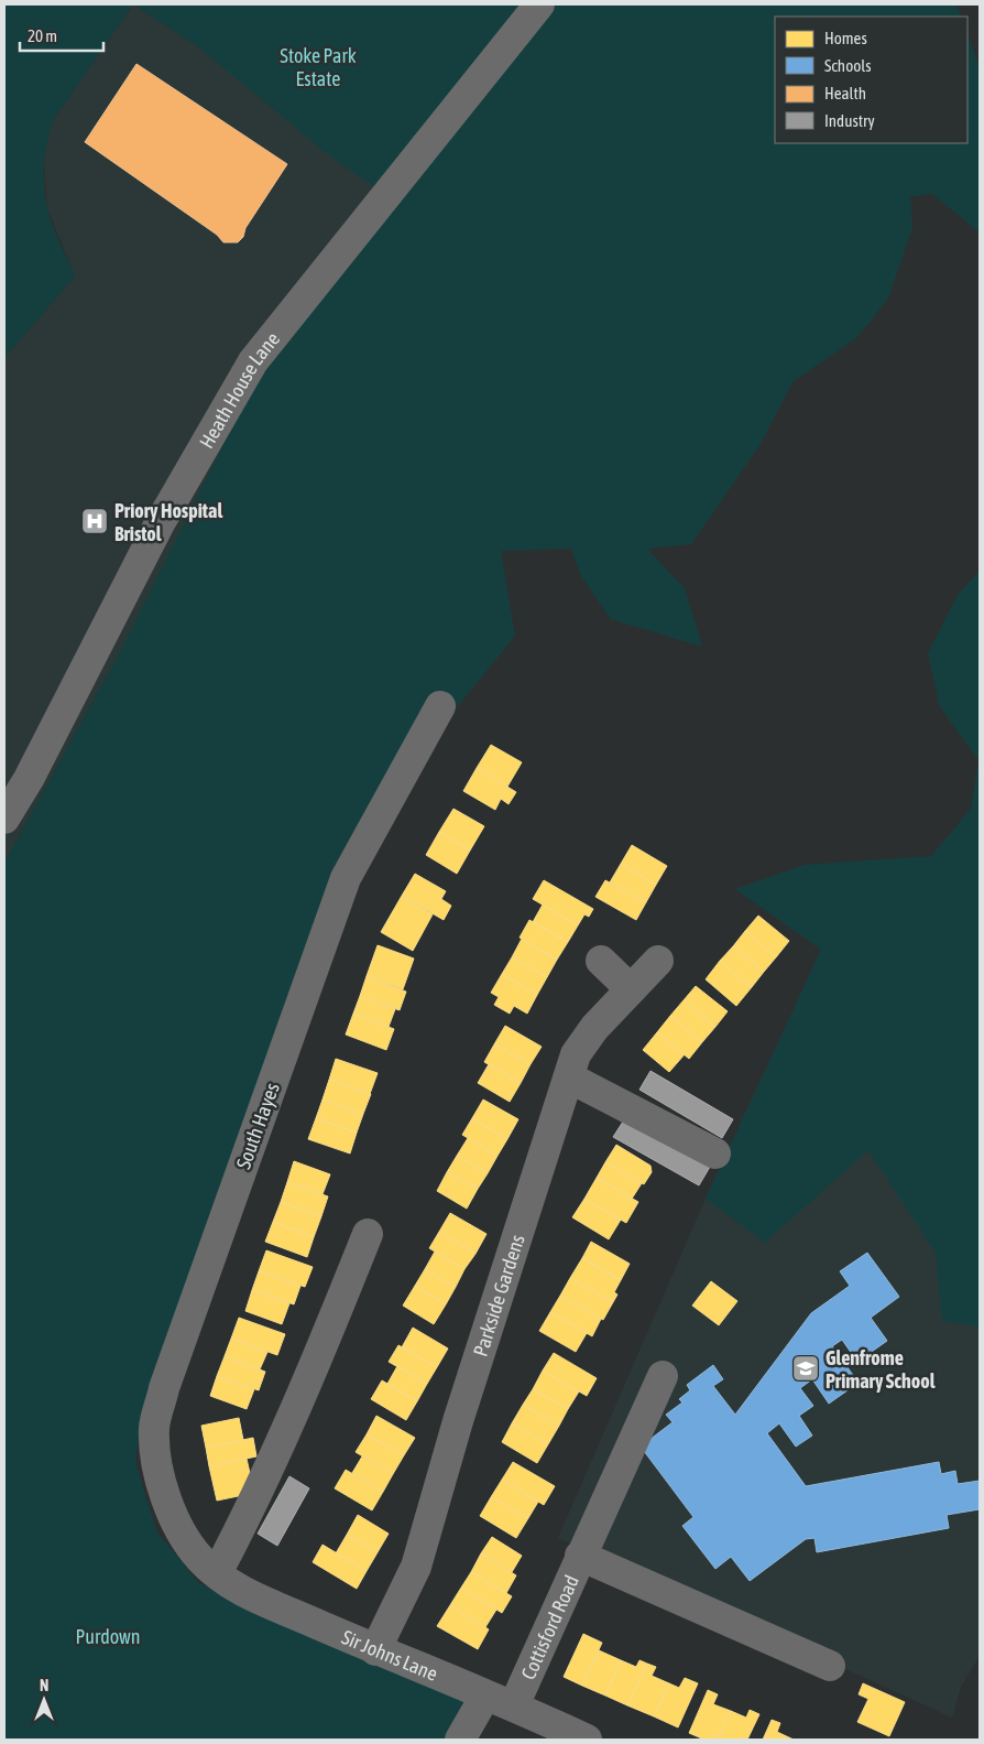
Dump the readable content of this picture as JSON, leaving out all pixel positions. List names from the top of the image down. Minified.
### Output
{"streets":{"street":["Heath House Lane","South Hayes","Parkside Gardens","Cottisford Road","Sir Johns Lane"]},"crossings":[["South Hayes","Sir Johns Lane"],["Parkside Gardens","Sir Johns Lane"],["Cottisford Road","Sir Johns Lane"]],"parks":["Stoke Park Estate","Purdown"],"places":{"hospital":["Priory Hospital Bristol"],"school or university":["Glenfrome Primary School"]},"legend":["Homes","Schools","Health","Industry"],"scale_bar":"20 m","north":"top"}
